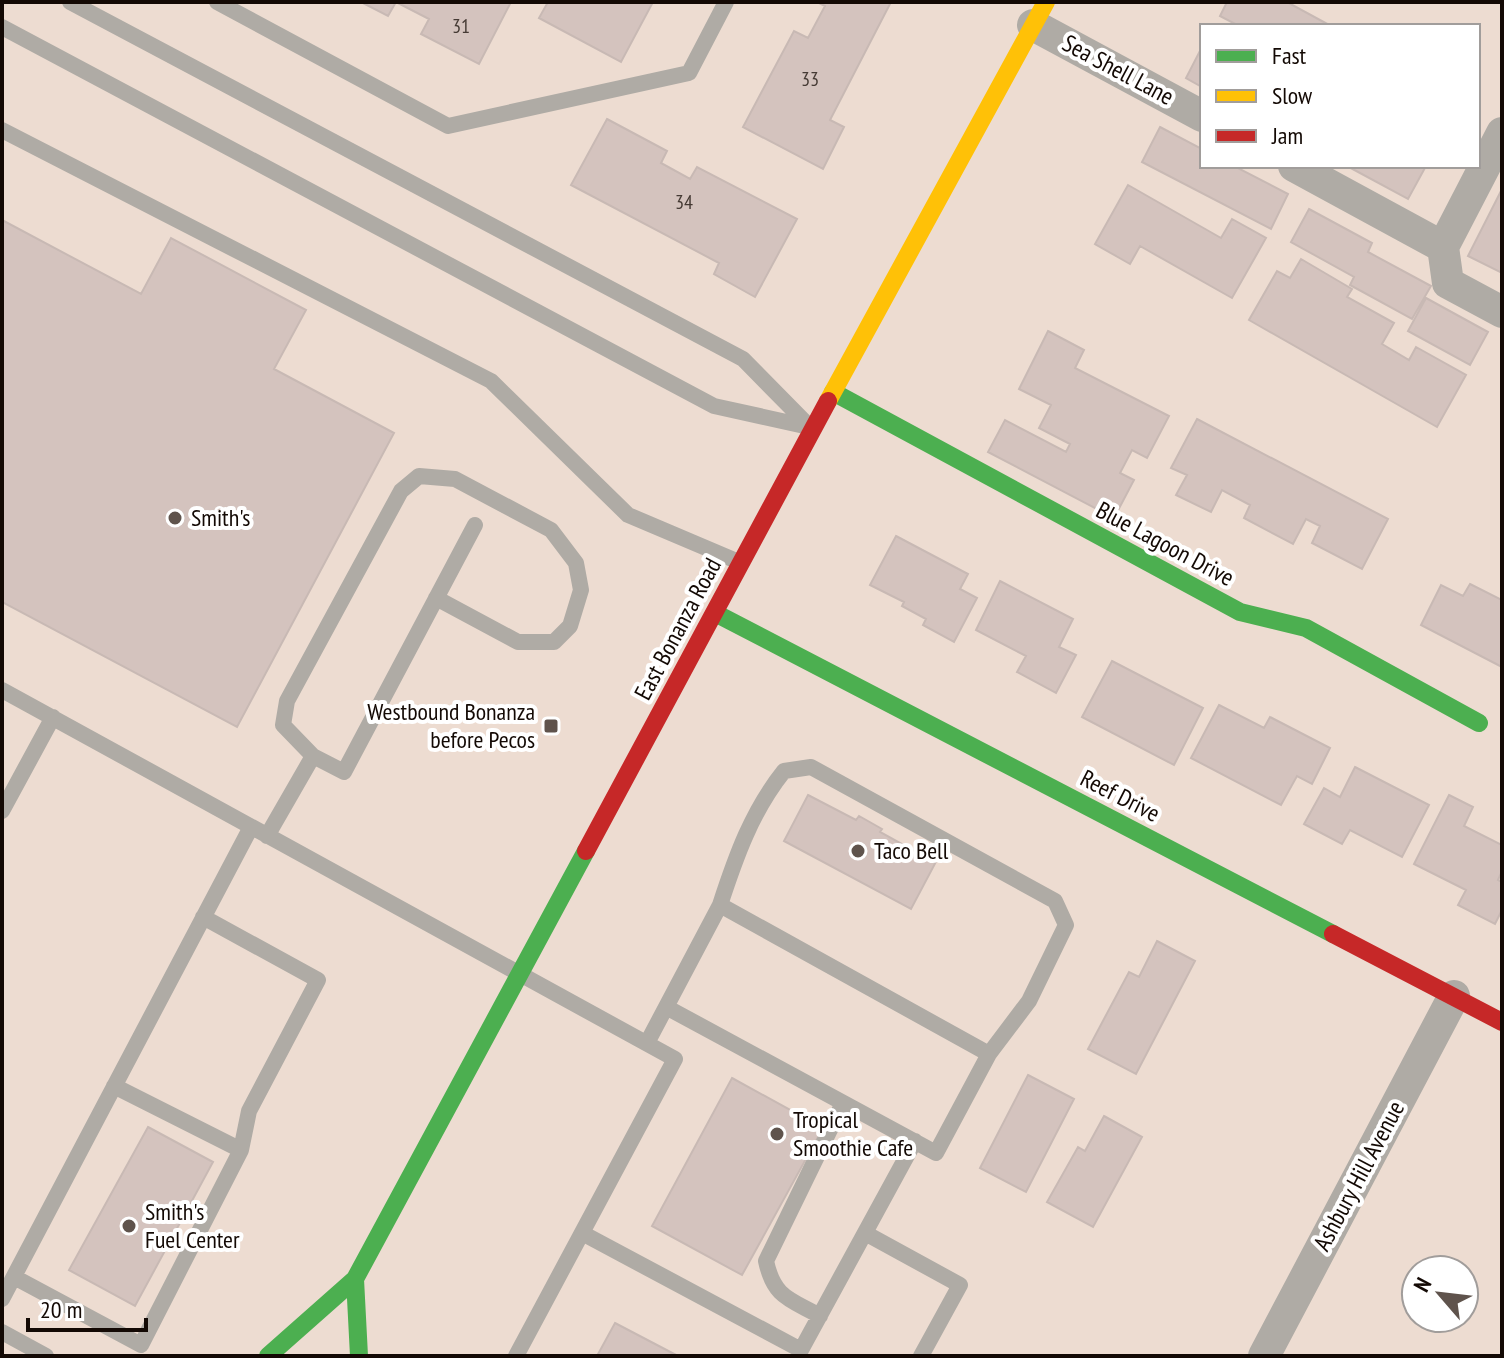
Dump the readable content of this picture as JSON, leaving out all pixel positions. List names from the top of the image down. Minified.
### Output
{"streets":{"main road":["Blue Lagoon Drive","East Bonanza Road","Reef Drive"],"street":["Sea Shell Lane","Ashbury Hill Avenue"]},"crossings":[["Sea Shell Lane","East Bonanza Road"],["Blue Lagoon Drive","East Bonanza Road"],["East Bonanza Road","Reef Drive"],["Reef Drive","Ashbury Hill Avenue"]],"places":{"other":["Smith's","Taco Bell","Tropical Smoothie Cafe","Smith's Fuel Center"],"transit":["Westbound Bonanza before Pecos"]},"house_numbers":["31","33","34"],"legend":["Fast","Slow","Jam"],"scale_bar":"20 m","north":"top left"}
